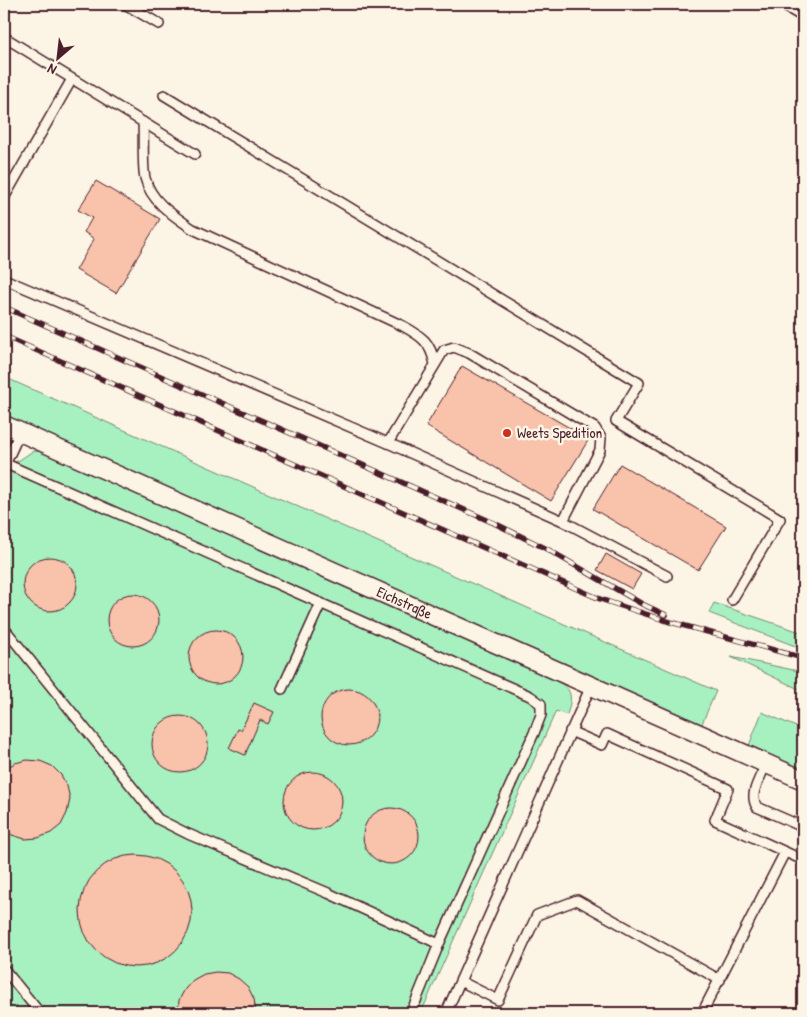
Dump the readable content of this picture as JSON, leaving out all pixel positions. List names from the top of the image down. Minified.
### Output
{"streets":{"street":["Eichstraße"]},"places":["Weets Spedition"],"north":"bottom left"}
